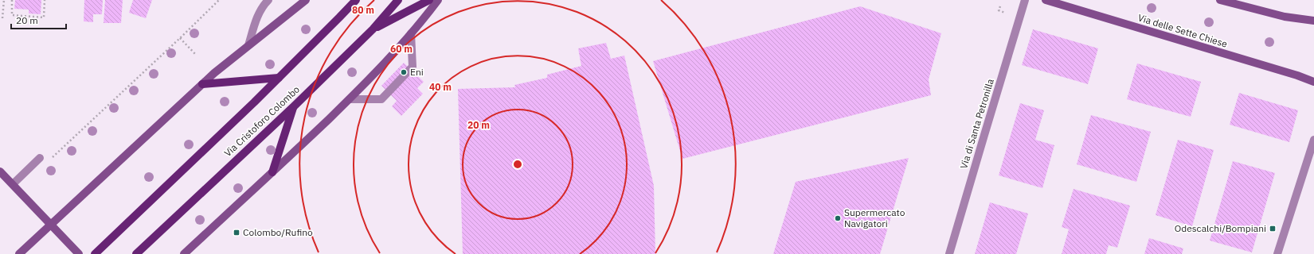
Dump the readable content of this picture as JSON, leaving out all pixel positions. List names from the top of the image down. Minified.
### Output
{"streets":{"main road":["Via delle Sette Chiese","Via Cristoforo Colombo"],"street":["Via di Santa Petronilla"]},"places":{"other":["Eni","Supermercato Navigatori"],"transit":["Odescalchi/Bompiani","Colombo/Rufino"]},"scale_bar":"20 m","rings":["80 m","60 m","40 m","20 m"]}
